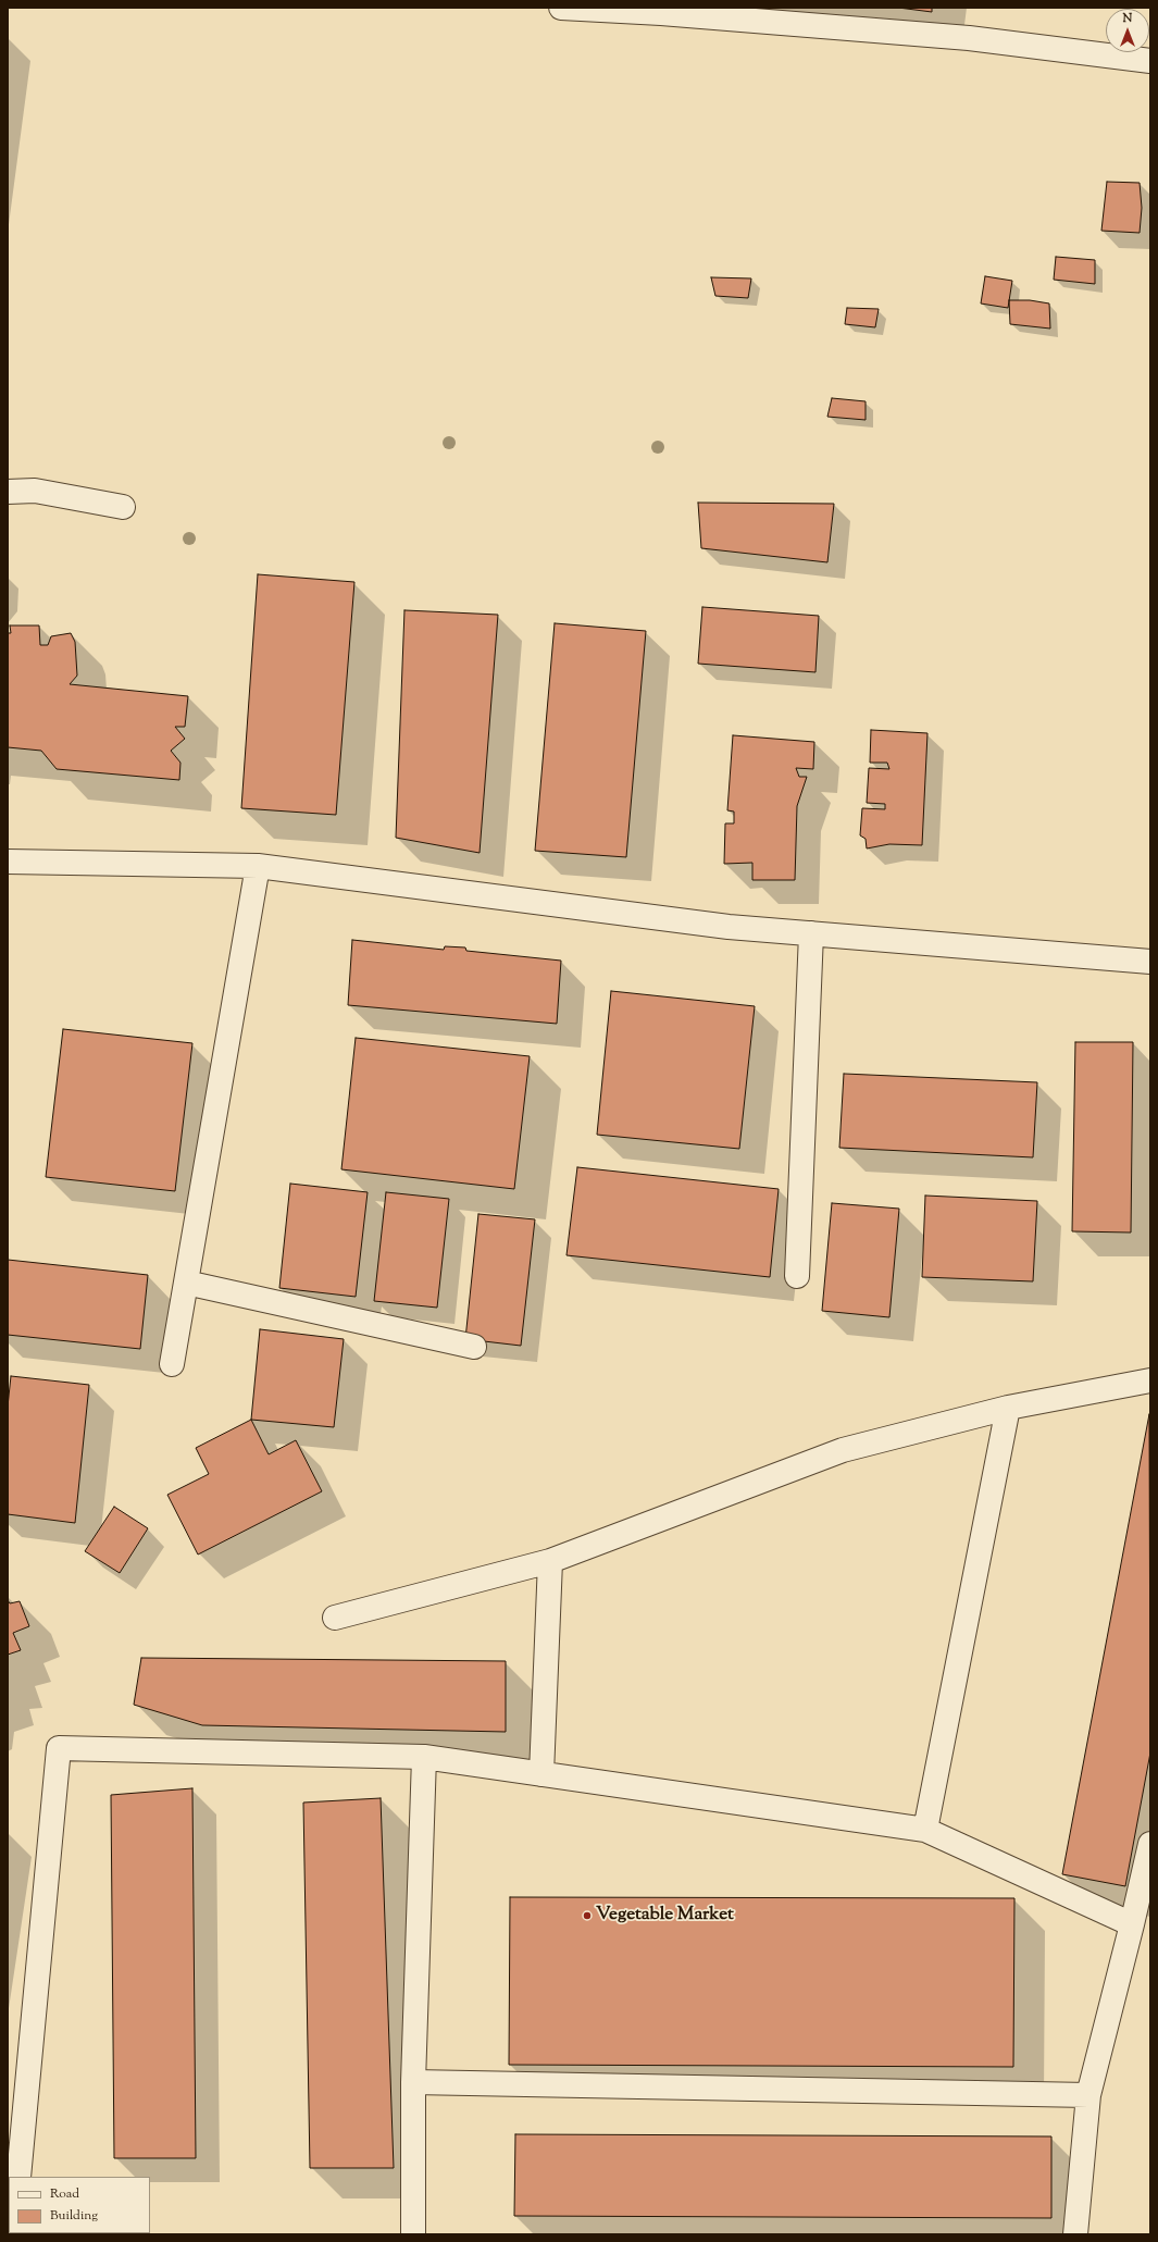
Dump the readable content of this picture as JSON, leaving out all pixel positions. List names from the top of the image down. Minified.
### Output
{"places":["Vegetable Market"],"legend":["Road","Building"],"north":"top"}
